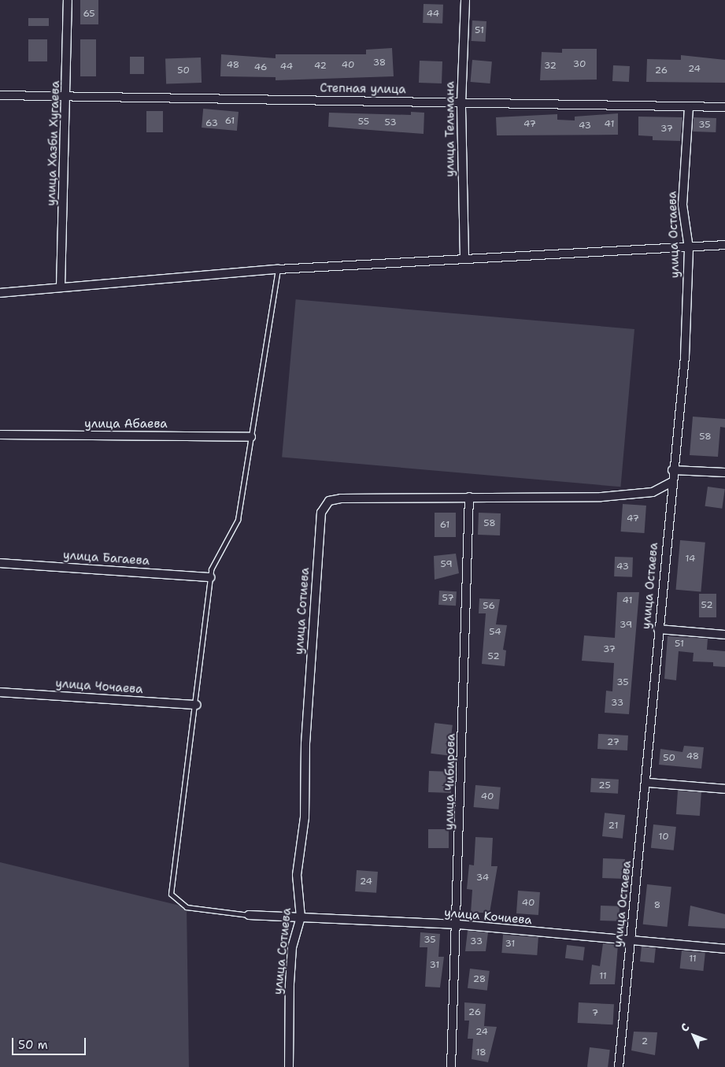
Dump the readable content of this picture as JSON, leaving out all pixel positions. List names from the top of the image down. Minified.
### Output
{"streets":{"street":["Степная улица","улица Тельмана","улица Хазби Хугаева","улица Остаева","улица Абаева","улица Багаева","улица Сотиева","улица Чочаева","улица Чибирова","улица Кочиева"]},"crossings":[["Степная улица","улица Тельмана"],["Степная улица","улица Хазби Хугаева"],["Степная улица","улица Остаева"],["улица Остаева","улица Сотиева"],["улица Остаева","улица Кочиева"],["улица Сотиева","улица Чибирова"],["улица Сотиева","улица Кочиева"],["улица Чибирова","улица Кочиева"]],"house_numbers":["65","44","51","38","30","48","40","42","32","44","46","24","50","26","61","55","53","63","47","41","35","43","37","58","47","58","61","14","59","43","57","41","52","56","39","54","51","37","52","35","33","27","48","50","25","40","21","10","34","24","40","8","35","33","31","11","31","11","28","26","7","24","2","18"],"scale_bar":"50 m","north":"top left"}
